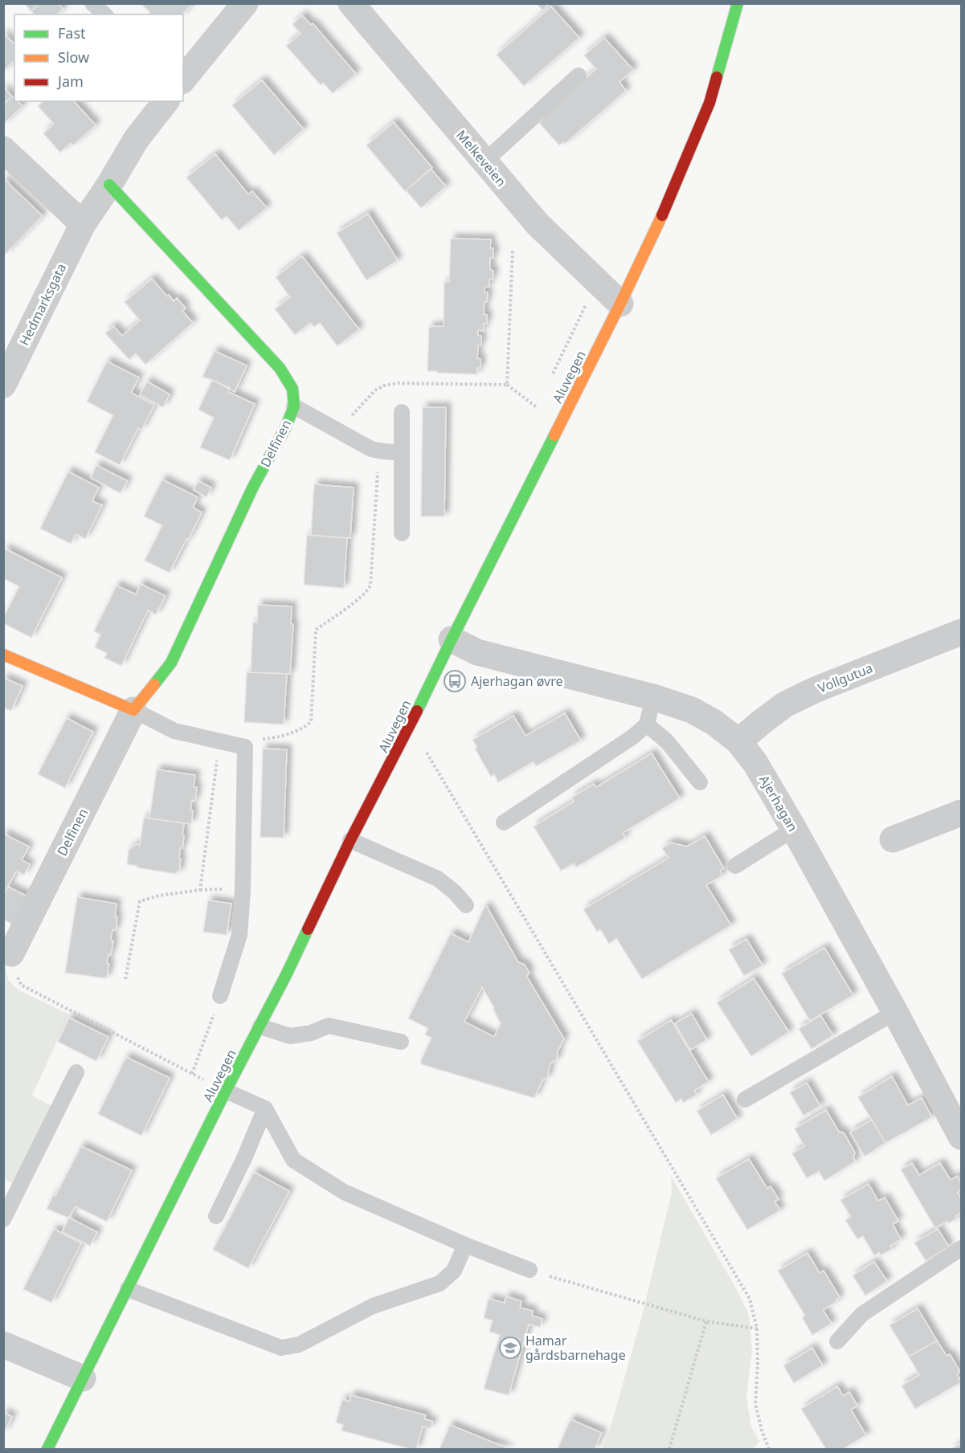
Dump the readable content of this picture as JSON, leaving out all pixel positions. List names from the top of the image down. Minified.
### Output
{"streets":{"main road":["Aluvegen","Delfinen"],"street":["Melkeveien","Hedmarksgata","Vollgutua","Ajerhagan"]},"crossings":[["Melkeveien","Aluvegen"],["Hedmarksgata","Delfinen"],["Aluvegen","Ajerhagan"],["Vollgutua","Ajerhagan"]],"places":{"bus stop":["Ajerhagan øvre"],"school or university":["Hamar gårdsbarnehage"]},"legend":["Fast","Slow","Jam"]}
